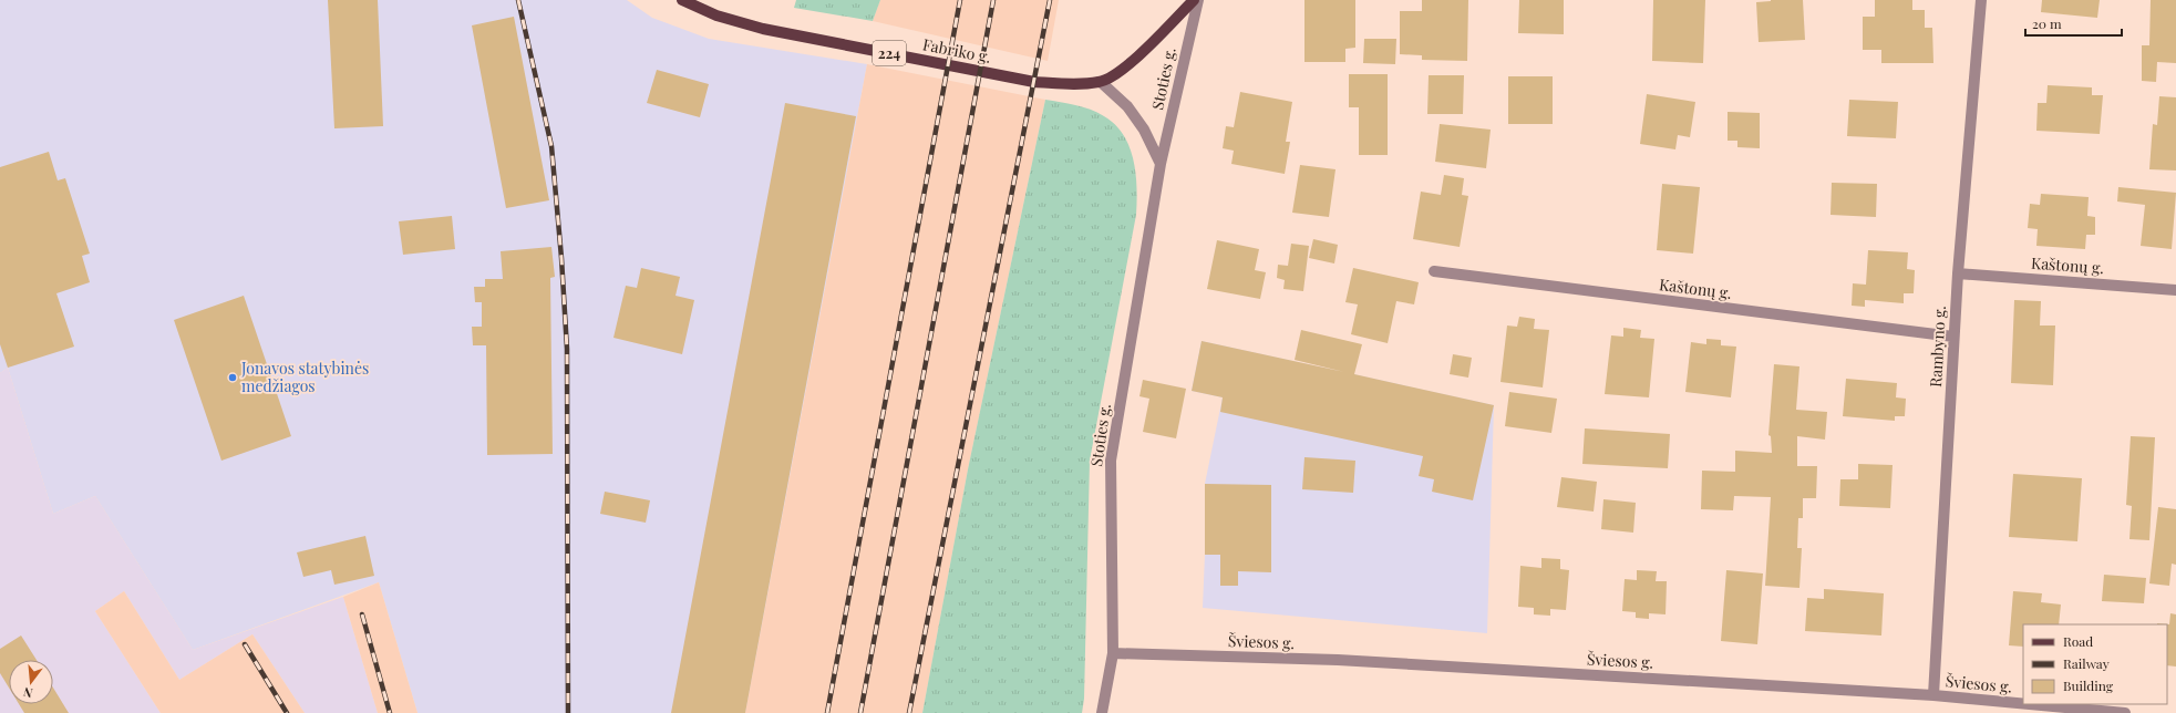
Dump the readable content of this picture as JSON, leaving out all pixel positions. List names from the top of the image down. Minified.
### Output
{"streets":{"main road":["Fabriko g.","224"],"street":["Stoties g.","Kaštonų g.","Rambyno g.","Šviesos g."]},"crossings":[["Fabriko g.","224"],["Fabriko g.","Stoties g."],["224","Stoties g."],["Stoties g.","Šviesos g."],["Kaštonų g.","Rambyno g."],["Rambyno g.","Šviesos g."]],"places":["Jonavos statybinės medžiagos"],"legend":["Road","Railway","Building"],"scale_bar":"20 m","north":"bottom"}
